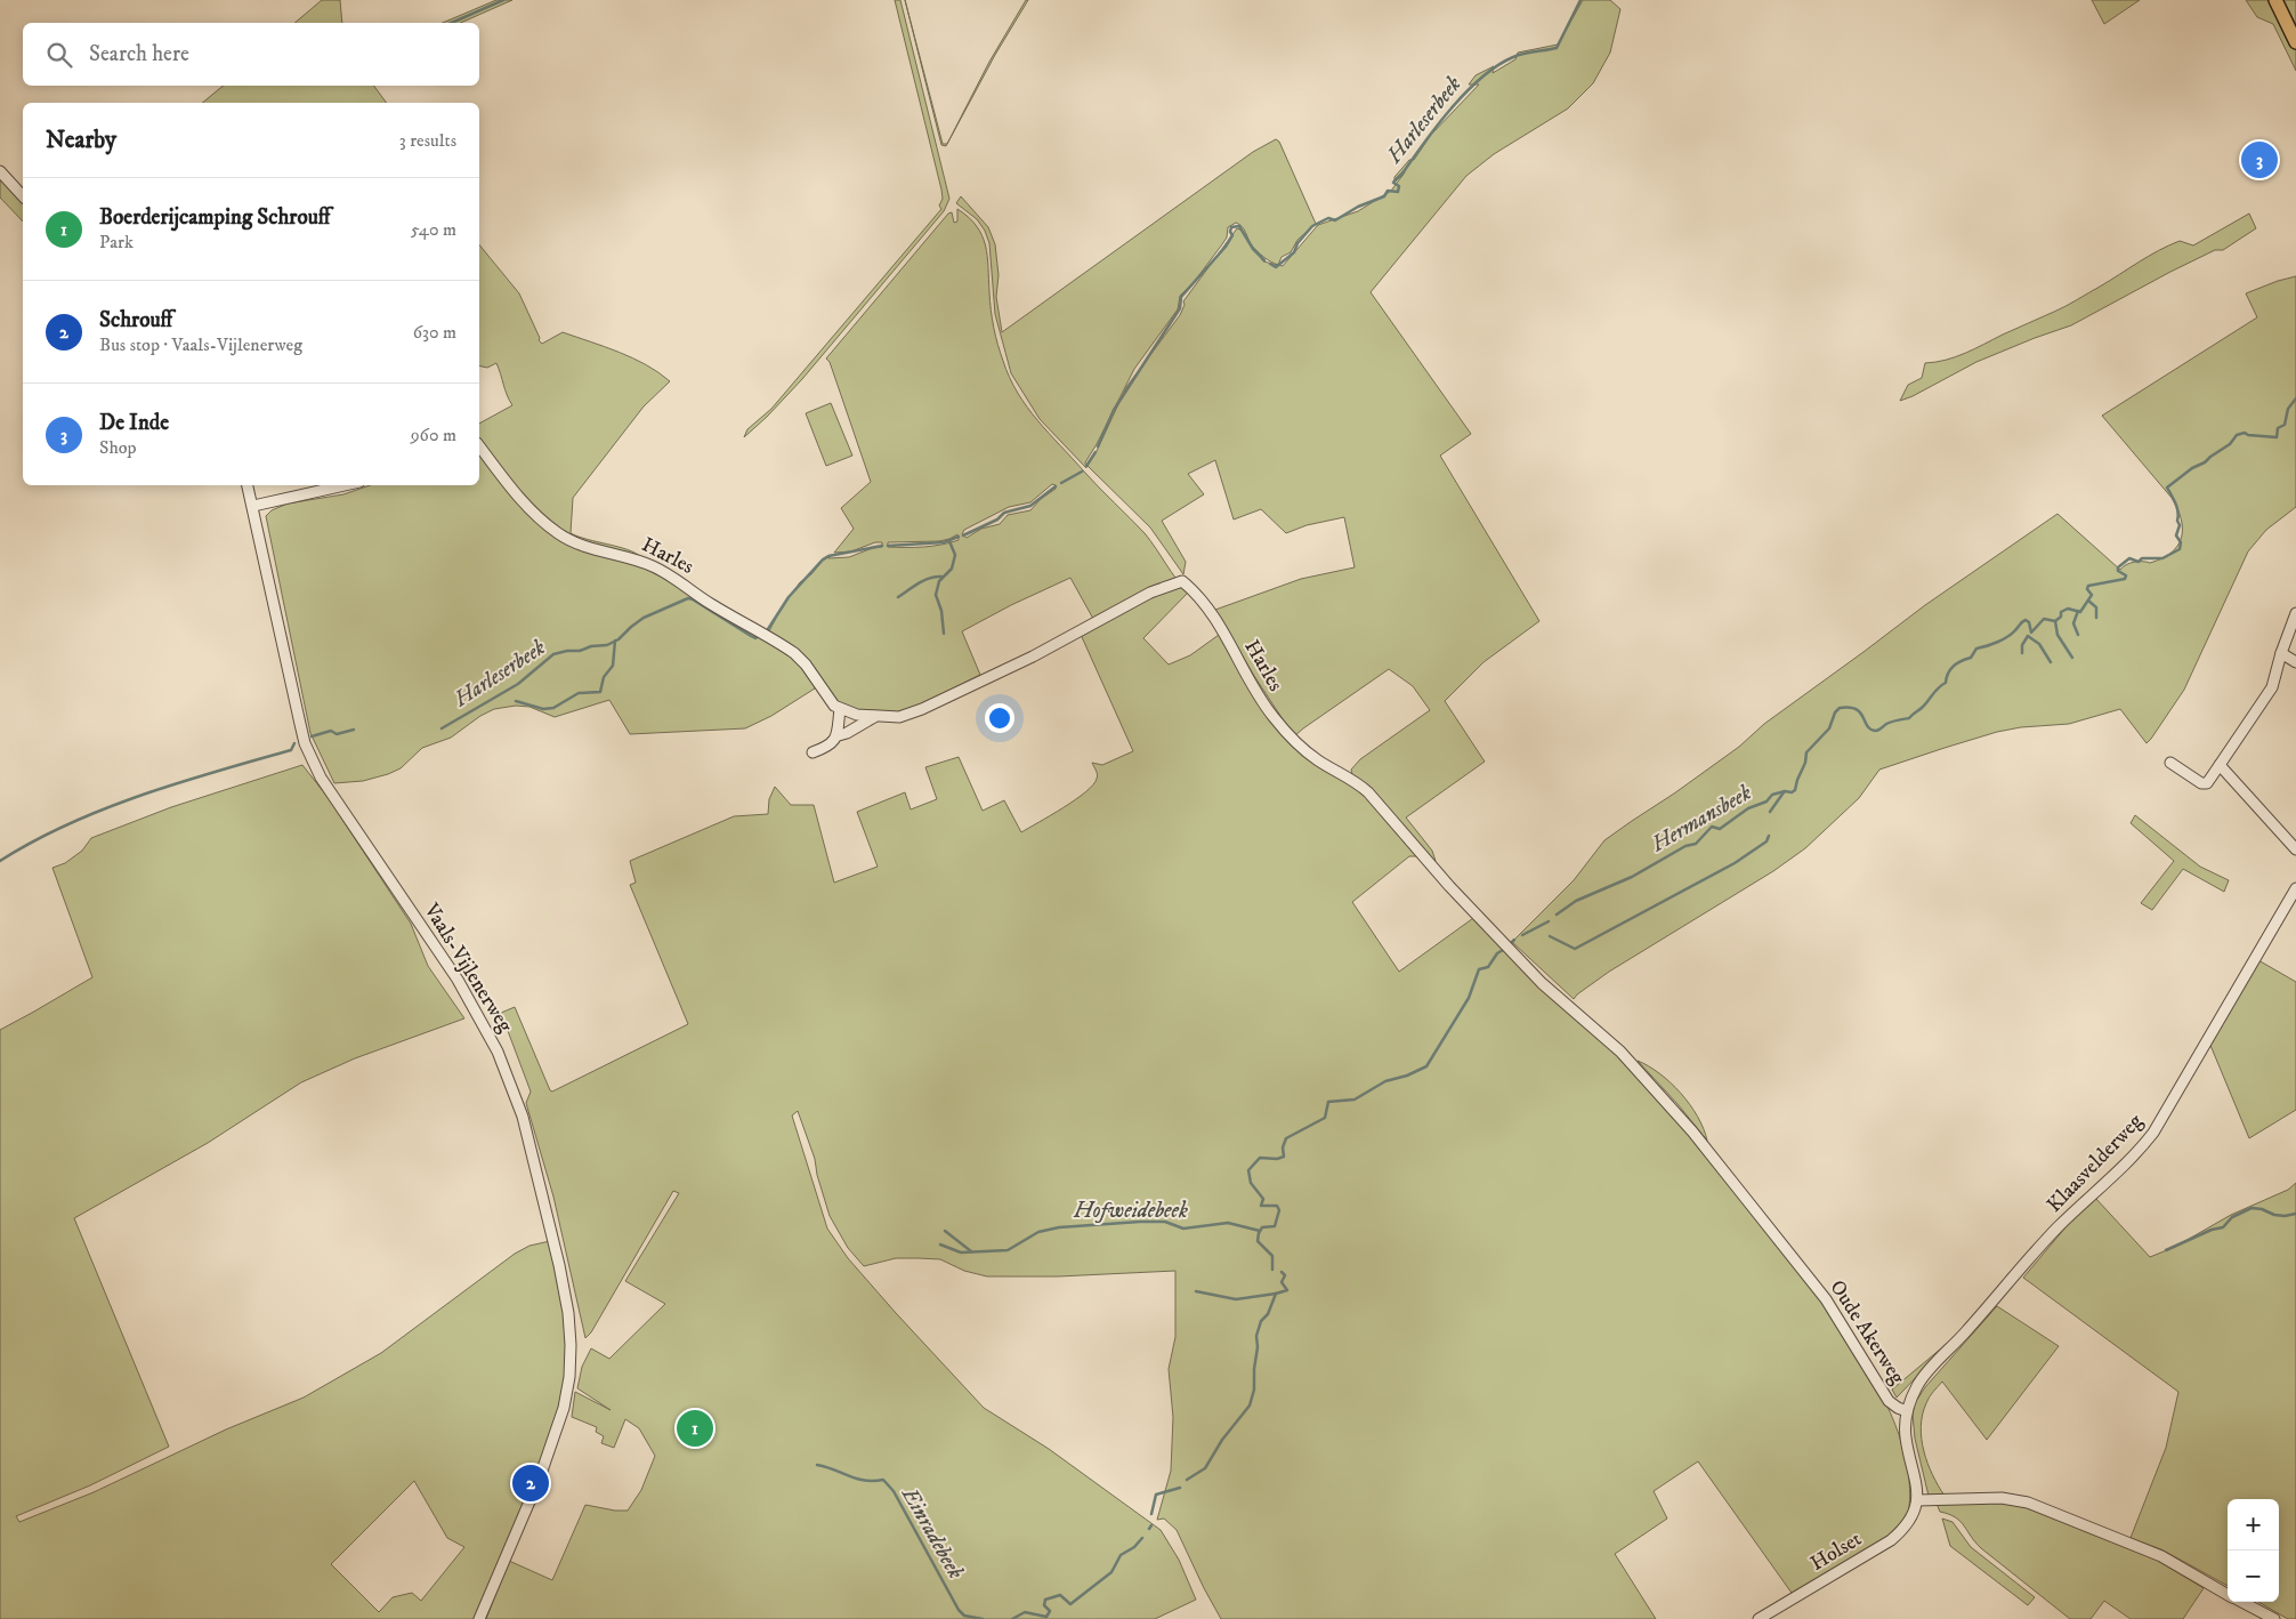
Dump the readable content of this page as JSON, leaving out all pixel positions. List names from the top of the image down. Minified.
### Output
{"streets":{"street":["Harles","Vaals-Vijlenerweg","Klaasvelderweg","Oude Akerweg","Holset"]},"crossings":[["Harles","Oude Akerweg"],["Klaasvelderweg","Oude Akerweg"],["Oude Akerweg","Holset"]],"water":["Harleserbeek","Hermansbeek","Hofweidebeek","Einradebeek"],"page":{"search":"Search here","heading":["Nearby","3 results"],"pins":["3","1","2"],"list":[{"mark":"1","name":"Boerderijcamping Schrouff","note":"Park","value":"540 m"},{"mark":"2","name":"Schrouff","note":"Bus stop · Vaals-Vijlenerweg","value":"630 m"},{"mark":"3","name":"De Inde","note":"Shop","value":"960 m"}],"map_buttons":["+","−"]}}
